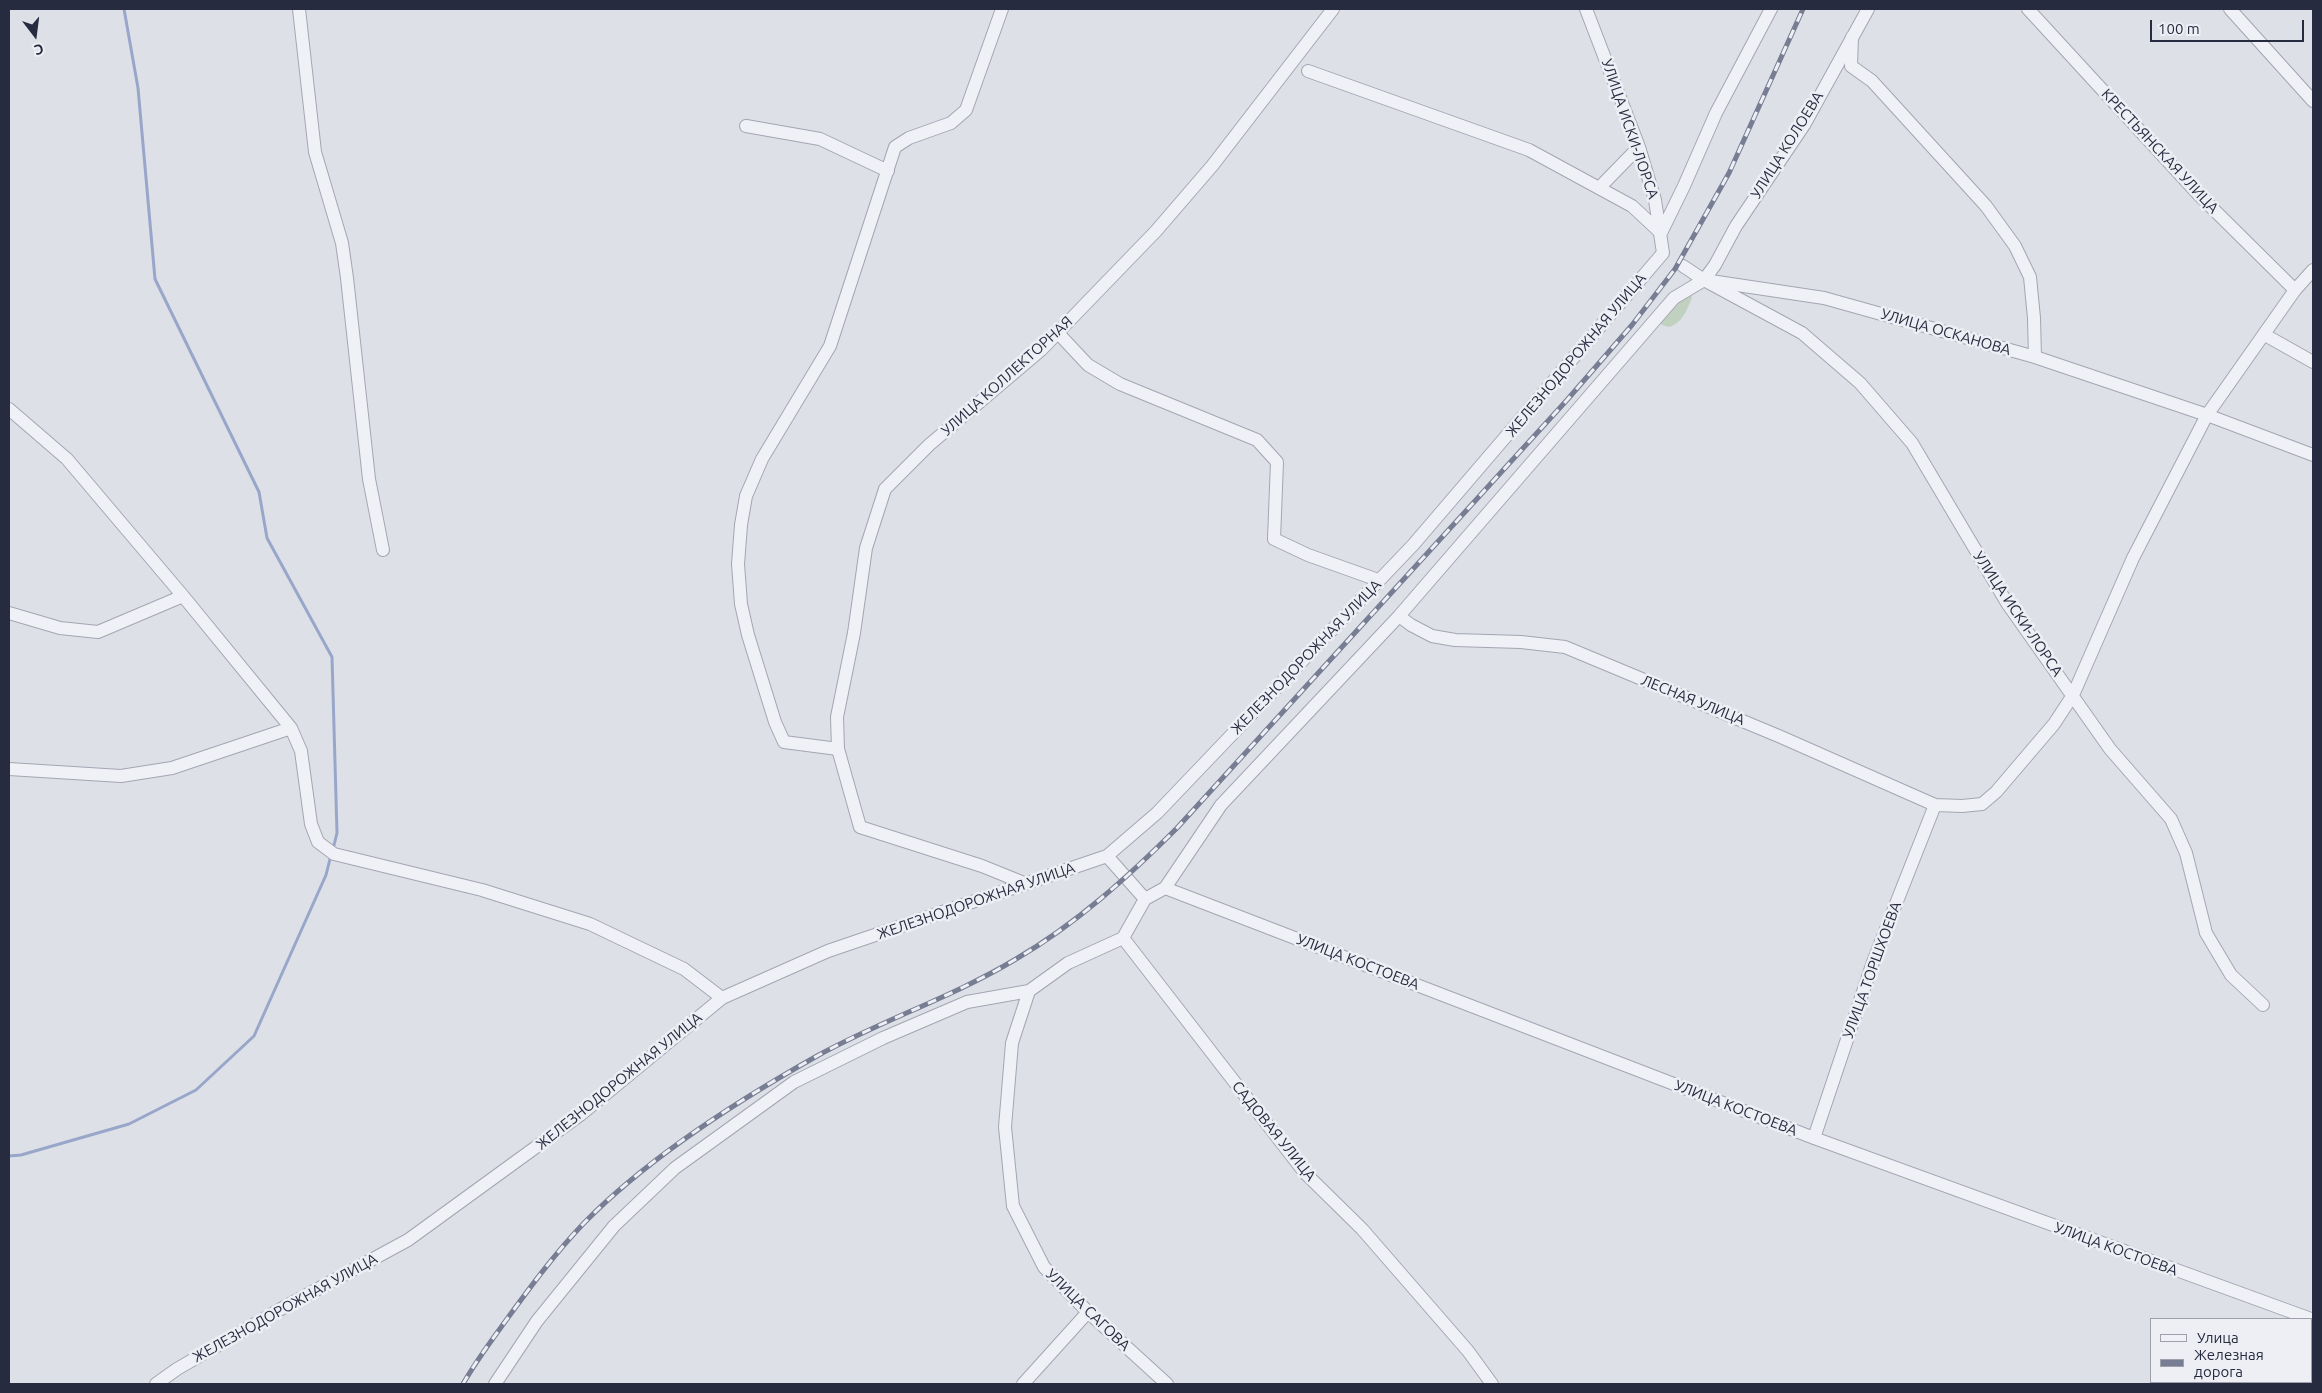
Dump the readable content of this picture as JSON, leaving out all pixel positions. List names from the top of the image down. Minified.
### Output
{"streets":{"street":["УЛИЦА ИСКИ-ЛОРСА","УЛИЦА КОЛОЕВА","КРЕСТЬЯНСКАЯ УЛИЦА","УЛИЦА ОСКАНОВА","ЖЕЛЕЗНОДОРОЖНАЯ УЛИЦА","УЛИЦА КОЛЛЕКТОРНАЯ","ЛЕСНАЯ УЛИЦА","УЛИЦА КОСТОЕВА","УЛИЦА ТОРШХОЕВА","САДОВАЯ УЛИЦА","УЛИЦА САГОВА"]},"crossings":[["УЛИЦА ИСКИ-ЛОРСА","УЛИЦА КОЛОЕВА"],["УЛИЦА ИСКИ-ЛОРСА","УЛИЦА ОСКАНОВА"],["УЛИЦА ИСКИ-ЛОРСА","ЖЕЛЕЗНОДОРОЖНАЯ УЛИЦА"],["УЛИЦА ИСКИ-ЛОРСА","ЛЕСНАЯ УЛИЦА"],["УЛИЦА КОЛОЕВА","УЛИЦА ОСКАНОВА"],["УЛИЦА ОСКАНОВА","ЖЕЛЕЗНОДОРОЖНАЯ УЛИЦА"],["ЖЕЛЕЗНОДОРОЖНАЯ УЛИЦА","УЛИЦА КОЛЛЕКТОРНАЯ"],["ЛЕСНАЯ УЛИЦА","УЛИЦА ТОРШХОЕВА"],["УЛИЦА КОСТОЕВА","УЛИЦА ТОРШХОЕВА"]],"legend":["Улица","Железная дорога"],"scale_bar":"100 m","north":"bottom"}
